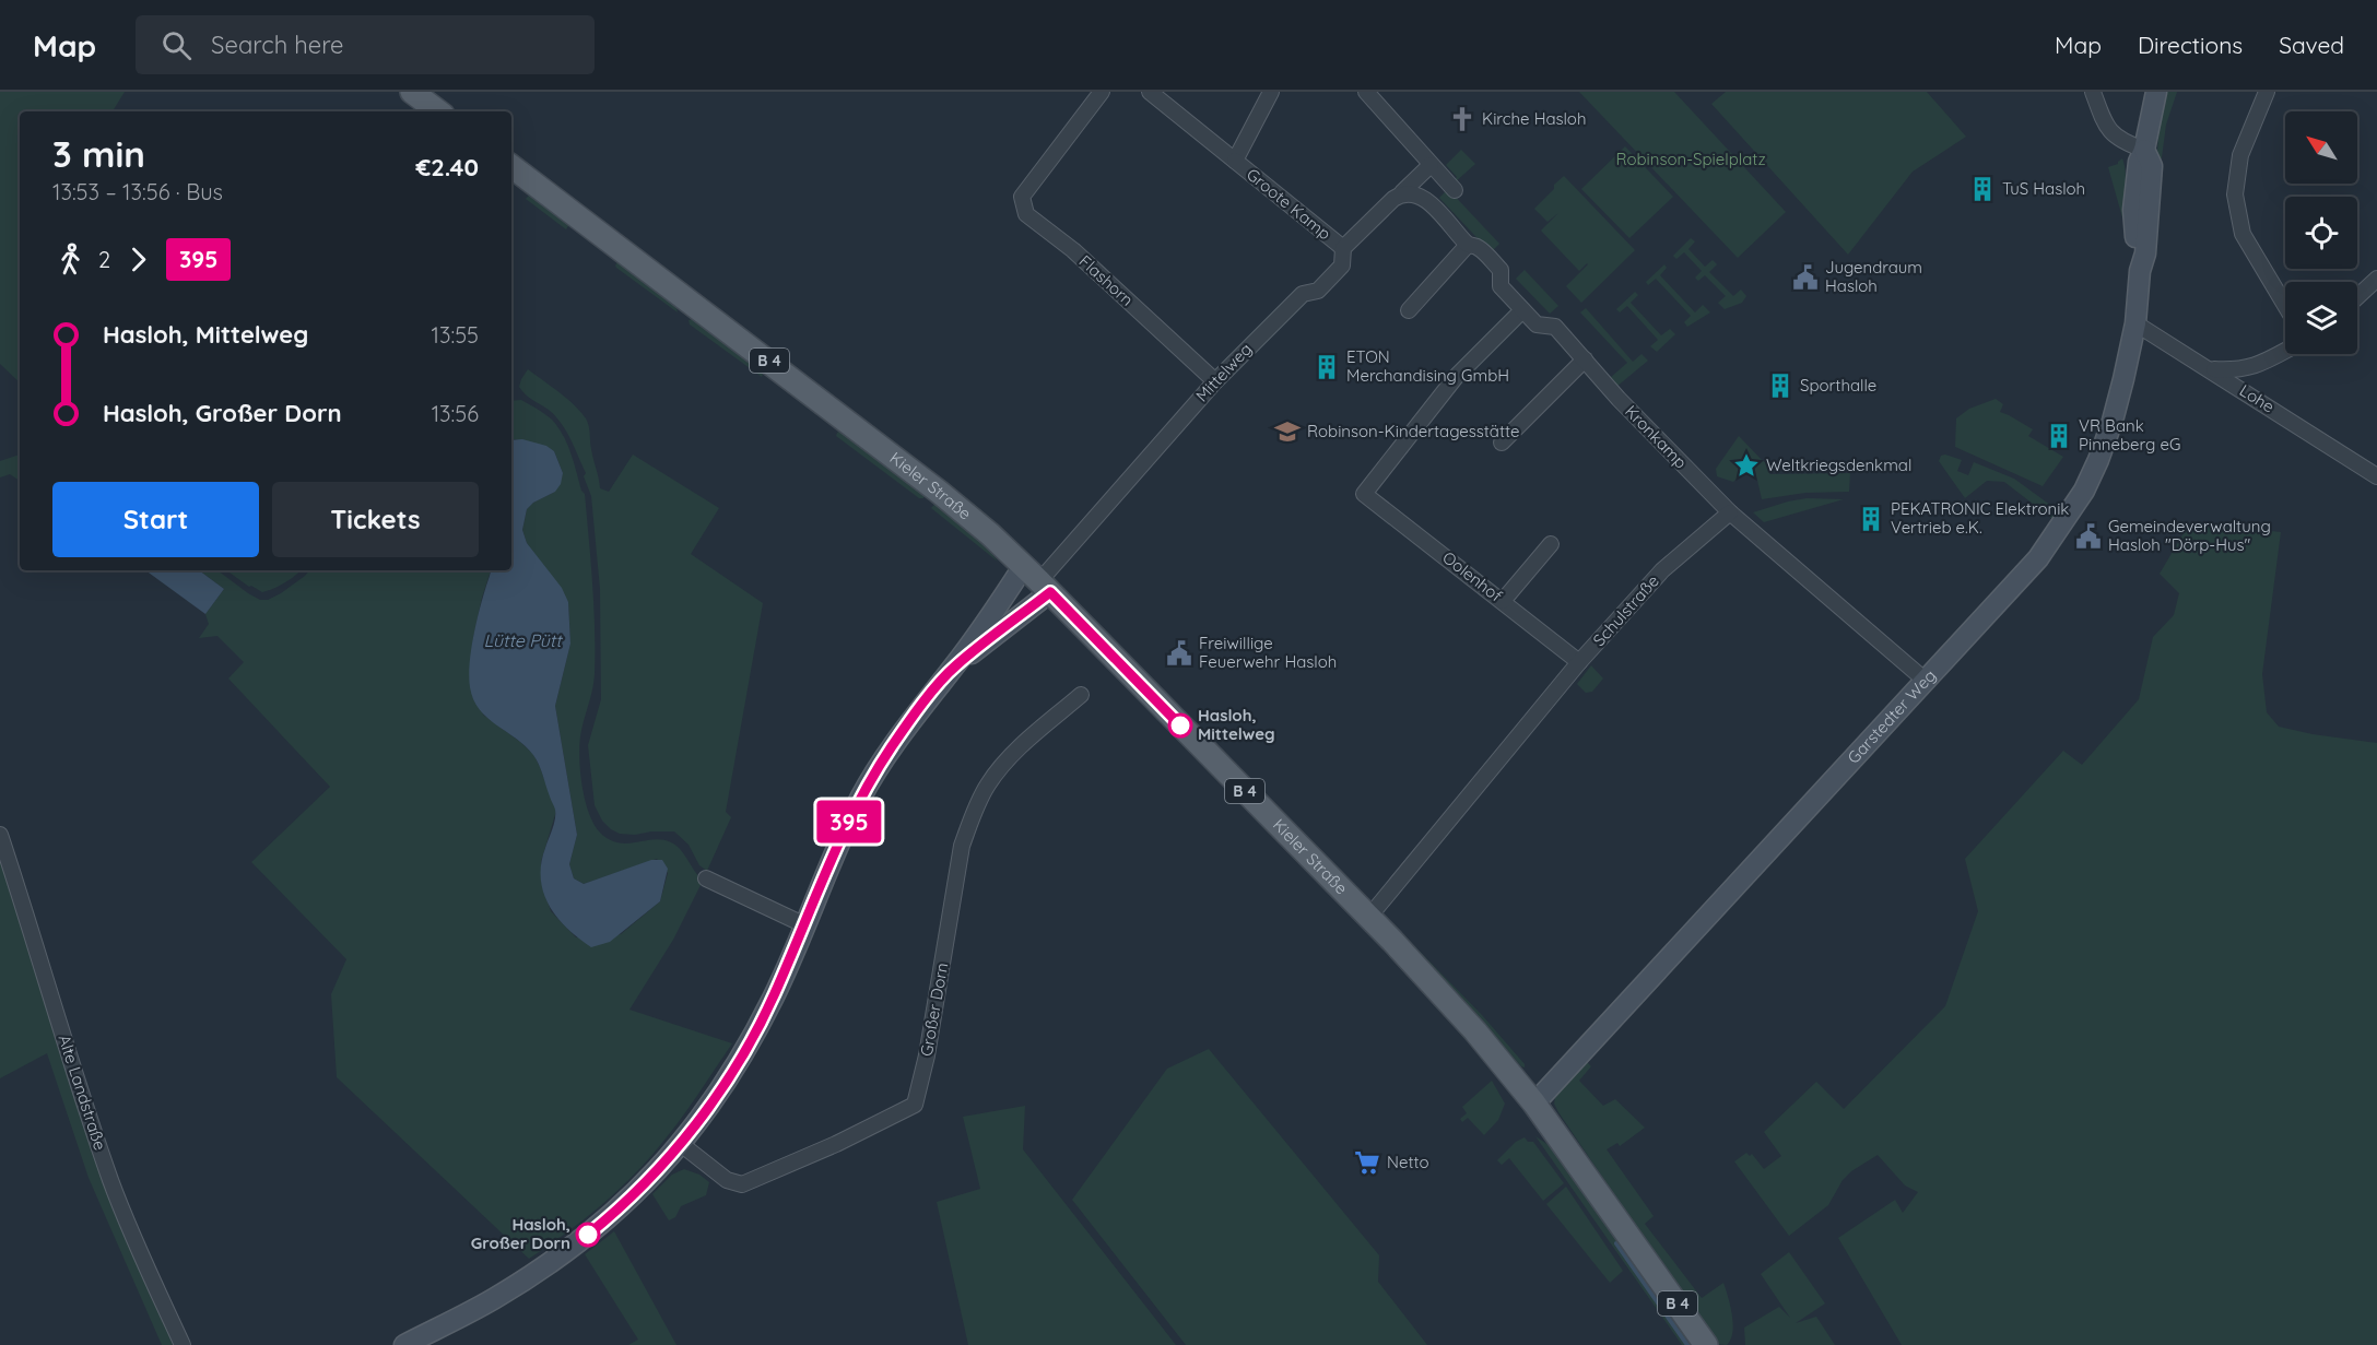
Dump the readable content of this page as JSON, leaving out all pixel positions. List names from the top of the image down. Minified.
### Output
{"streets":{"main road":["B 4","Kieler Straße","Garstedter Weg"],"street":["Groote Kamp","Flashorn","Mittelweg","Lohe","Kronkamp","Oolenhof","Schulstraße","Großer Dorn","Alte Landstraße"]},"crossings":[["Groote Kamp","Mittelweg"],["Flashorn","Mittelweg"],["Mittelweg","Kieler Straße"],["Lohe","Garstedter Weg"],["Kronkamp","Oolenhof"],["Kronkamp","Schulstraße"],["Kieler Straße","Schulstraße"],["Kieler Straße","Garstedter Weg"],["Oolenhof","Schulstraße"]],"water":["Lütte Pütt"],"parks":["Robinson-Spielplatz"],"places":{"church":["Kirche Hasloh"],"building":["TuS Hasloh","ETON Merchandising GmbH","Sporthalle","VR Bank Pinneberg eG","PEKATRONIC Elektronik Vertrieb e.K."],"public building":["Jugendraum Hasloh","Gemeindeverwaltung Hasloh \"Dörp-Hus\"","Freiwillige Feuerwehr Hasloh"],"school or university":["Robinson-Kindertagesstätte"],"place":["Weltkriegsdenkmal"],"other":["Hasloh, Mittelweg","Hasloh, Großer Dorn"],"supermarket":["Netto"]},"lines":["bus line 395"],"north":"top left","page":{"header":"Map","search":"Search here","nav":["Map","Directions","Saved"],"on_map":"395","heading":["3 min","13:53 – 13:56 · Bus","€2.40"],"legs":["2","395"],"list":[{"name":"Hasloh, Mittelweg","value":"13:55"},{"name":"Hasloh, Großer Dorn","value":"13:56"}],"buttons":["Start","Tickets"]}}
